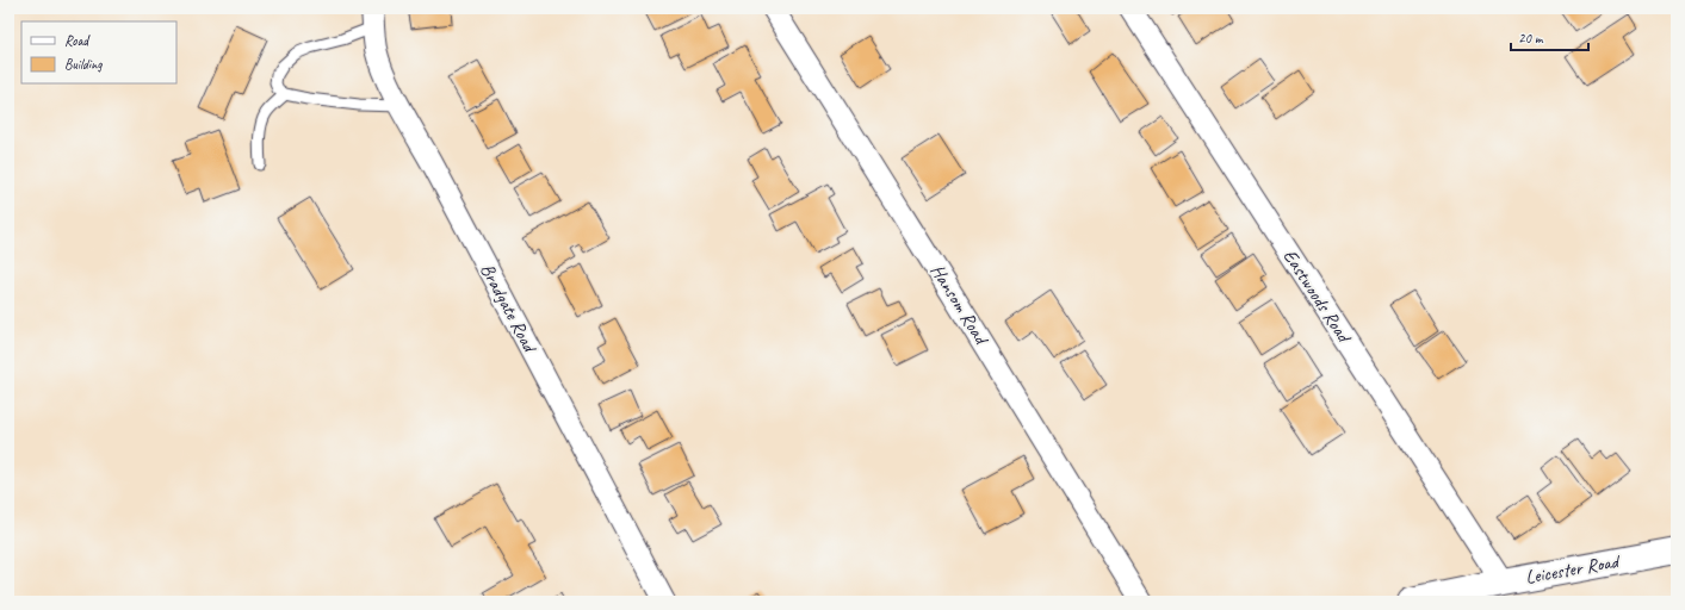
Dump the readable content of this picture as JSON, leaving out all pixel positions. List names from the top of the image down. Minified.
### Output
{"streets":{"main road":["Leicester Road"],"street":["Eastwoods Road","Hansom Road","Bradgate Road"]},"crossings":[["Eastwoods Road","Leicester Road"]],"legend":["Road","Building"],"scale_bar":"20 m"}
